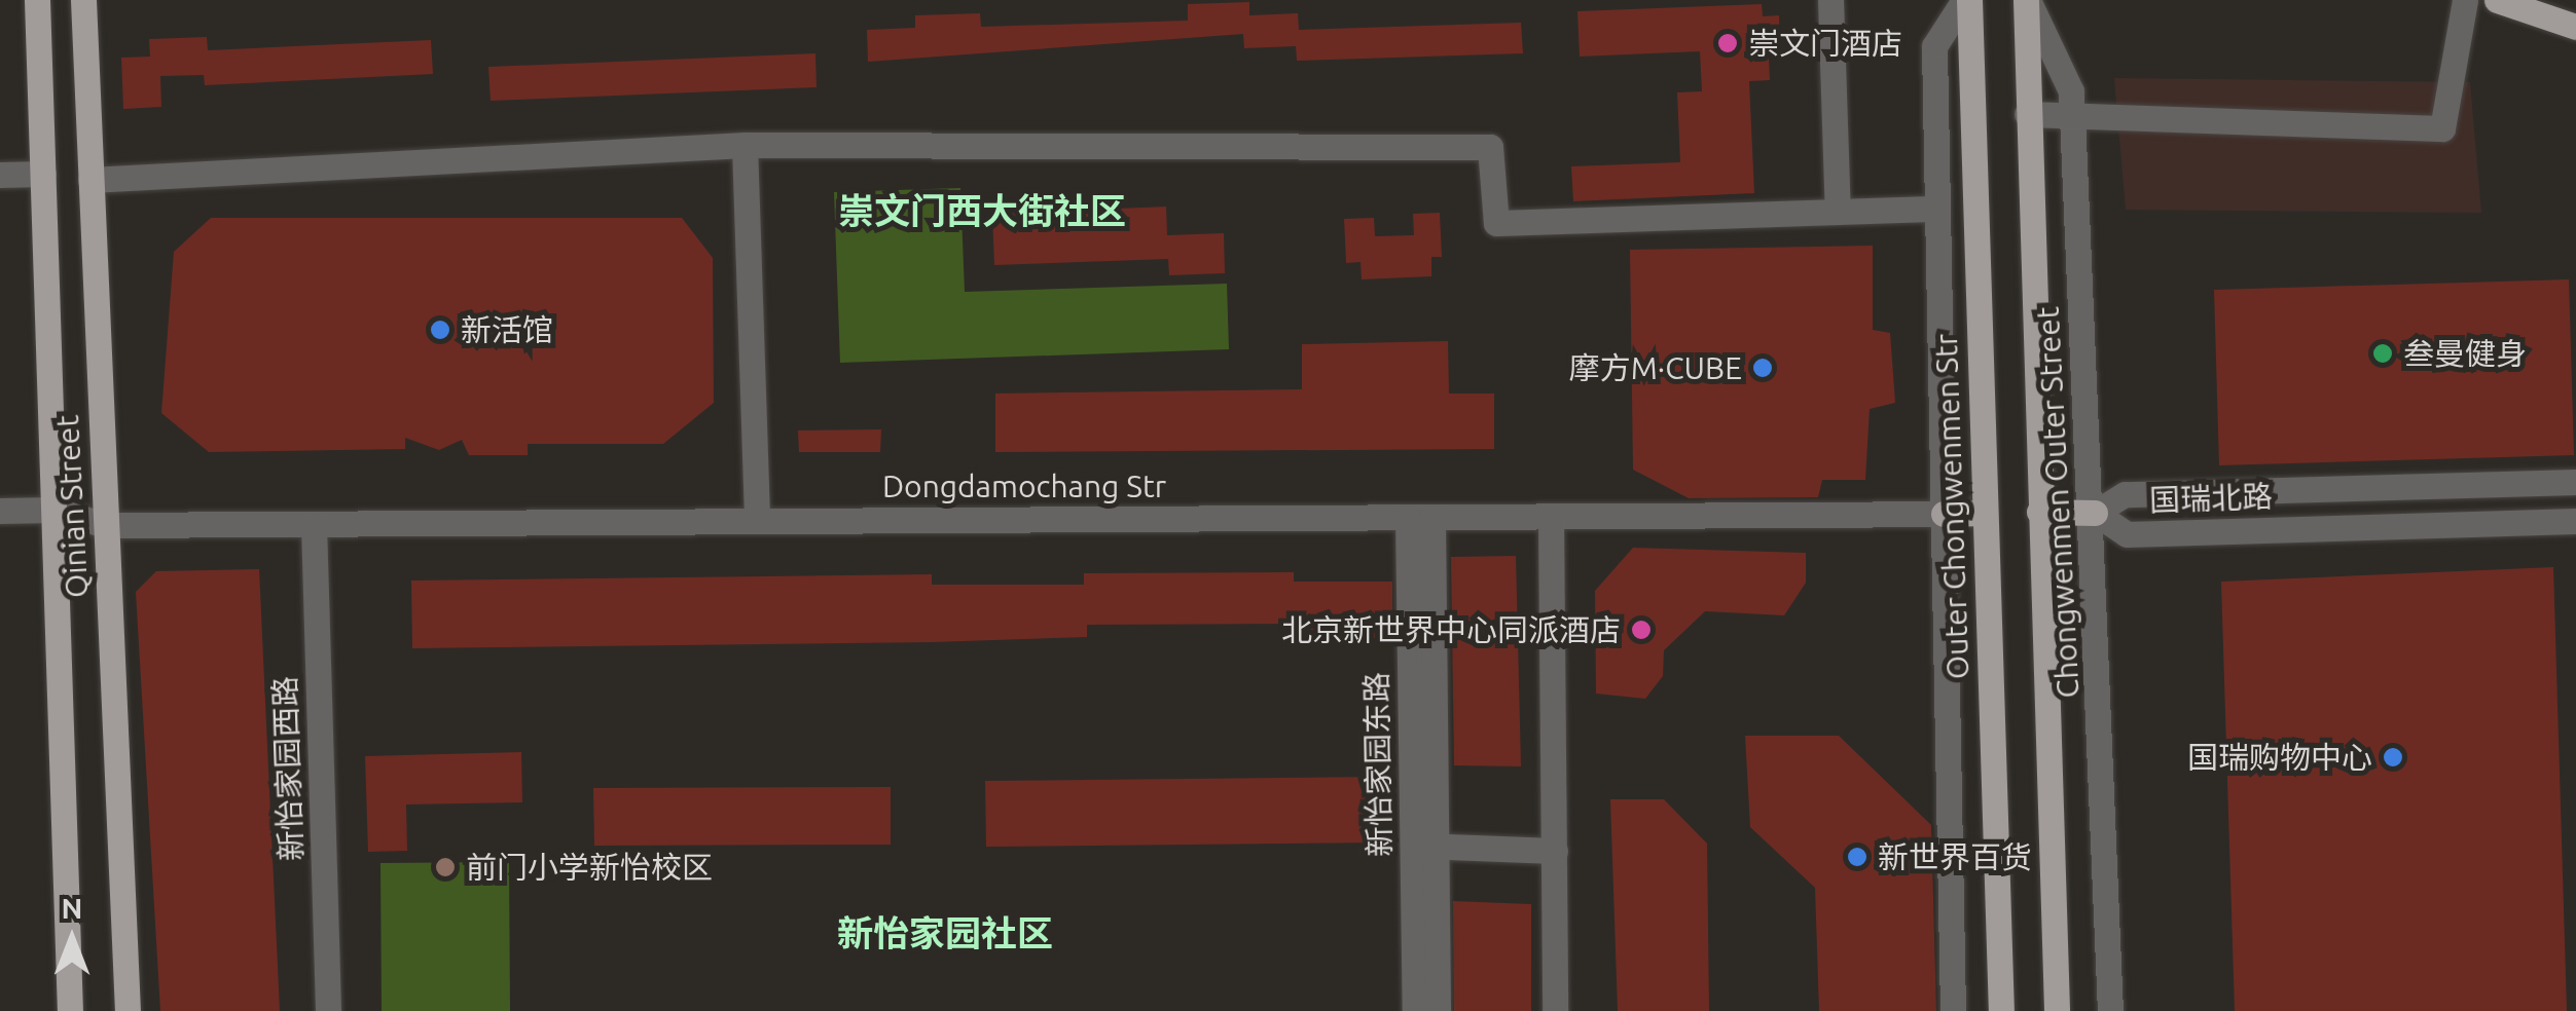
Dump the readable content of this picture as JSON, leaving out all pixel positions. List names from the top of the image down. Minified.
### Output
{"streets":{"main road":["Qinian Street","Outer Chongwenmen Str"],"street":["Dongdamochang Str","国瑞北路","Chongwenmen Outer Street","新怡家园东路","新怡家园西路"]},"crossings":[["Dongdamochang Str","Qinian Street"],["Dongdamochang Str","新怡家园东路"],["Dongdamochang Str","新怡家园西路"],["国瑞北路","Chongwenmen Outer Street"]],"districts":["崇文门西大街社区","新怡家园社区"],"places":["崇文门酒店","新活馆","叁曼健身","摩方M·CUBE","北京新世界中心同派酒店","国瑞购物中心","新世界百货","前门小学新怡校区"],"north":"top"}
